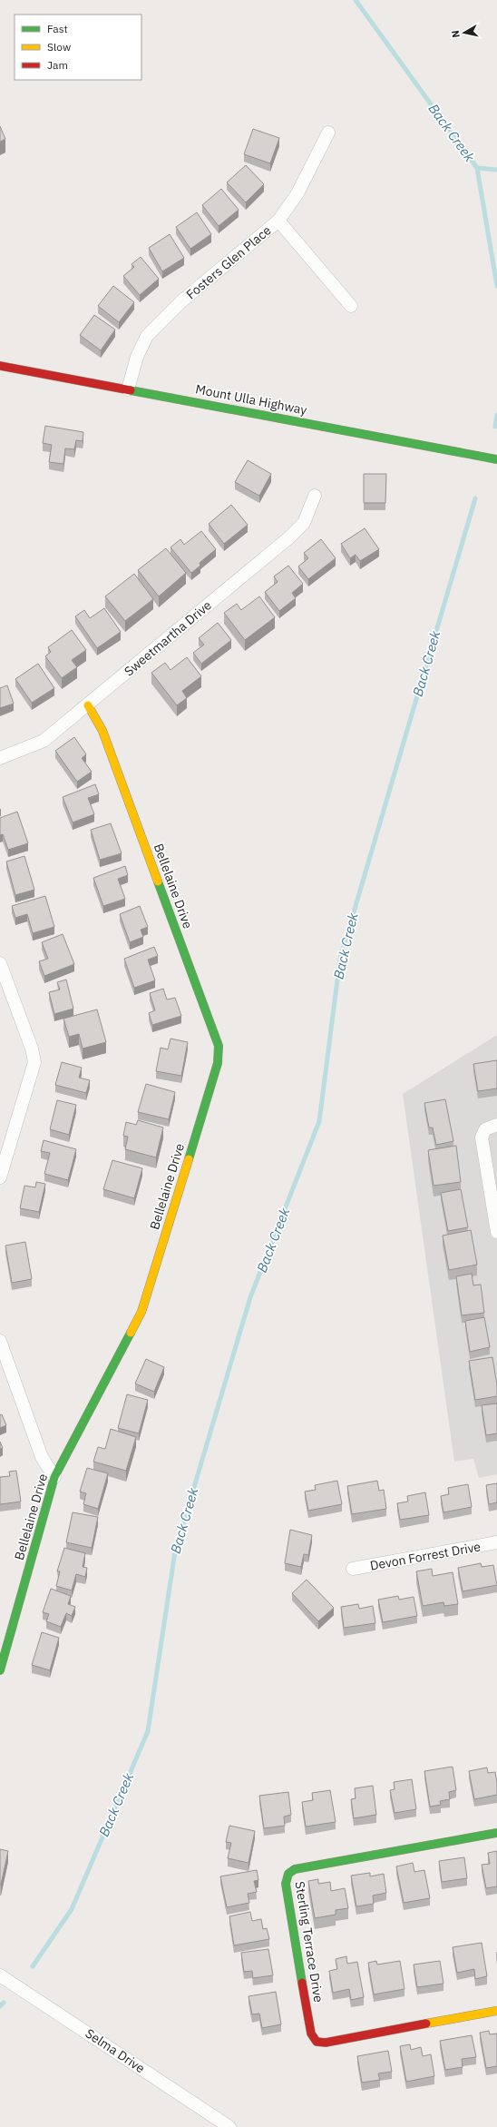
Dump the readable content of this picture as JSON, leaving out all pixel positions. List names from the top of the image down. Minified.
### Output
{"streets":{"street":["Fosters Glen Place","Mount Ulla Highway","Sweetmartha Drive","Bellelaine Drive","Devon Forrest Drive","Sterling Terrace Drive","Selma Drive"]},"crossings":[["Fosters Glen Place","Mount Ulla Highway"],["Sweetmartha Drive","Bellelaine Drive"]],"water":["Back Creek"],"legend":["Fast","Slow","Jam"],"north":"left"}
